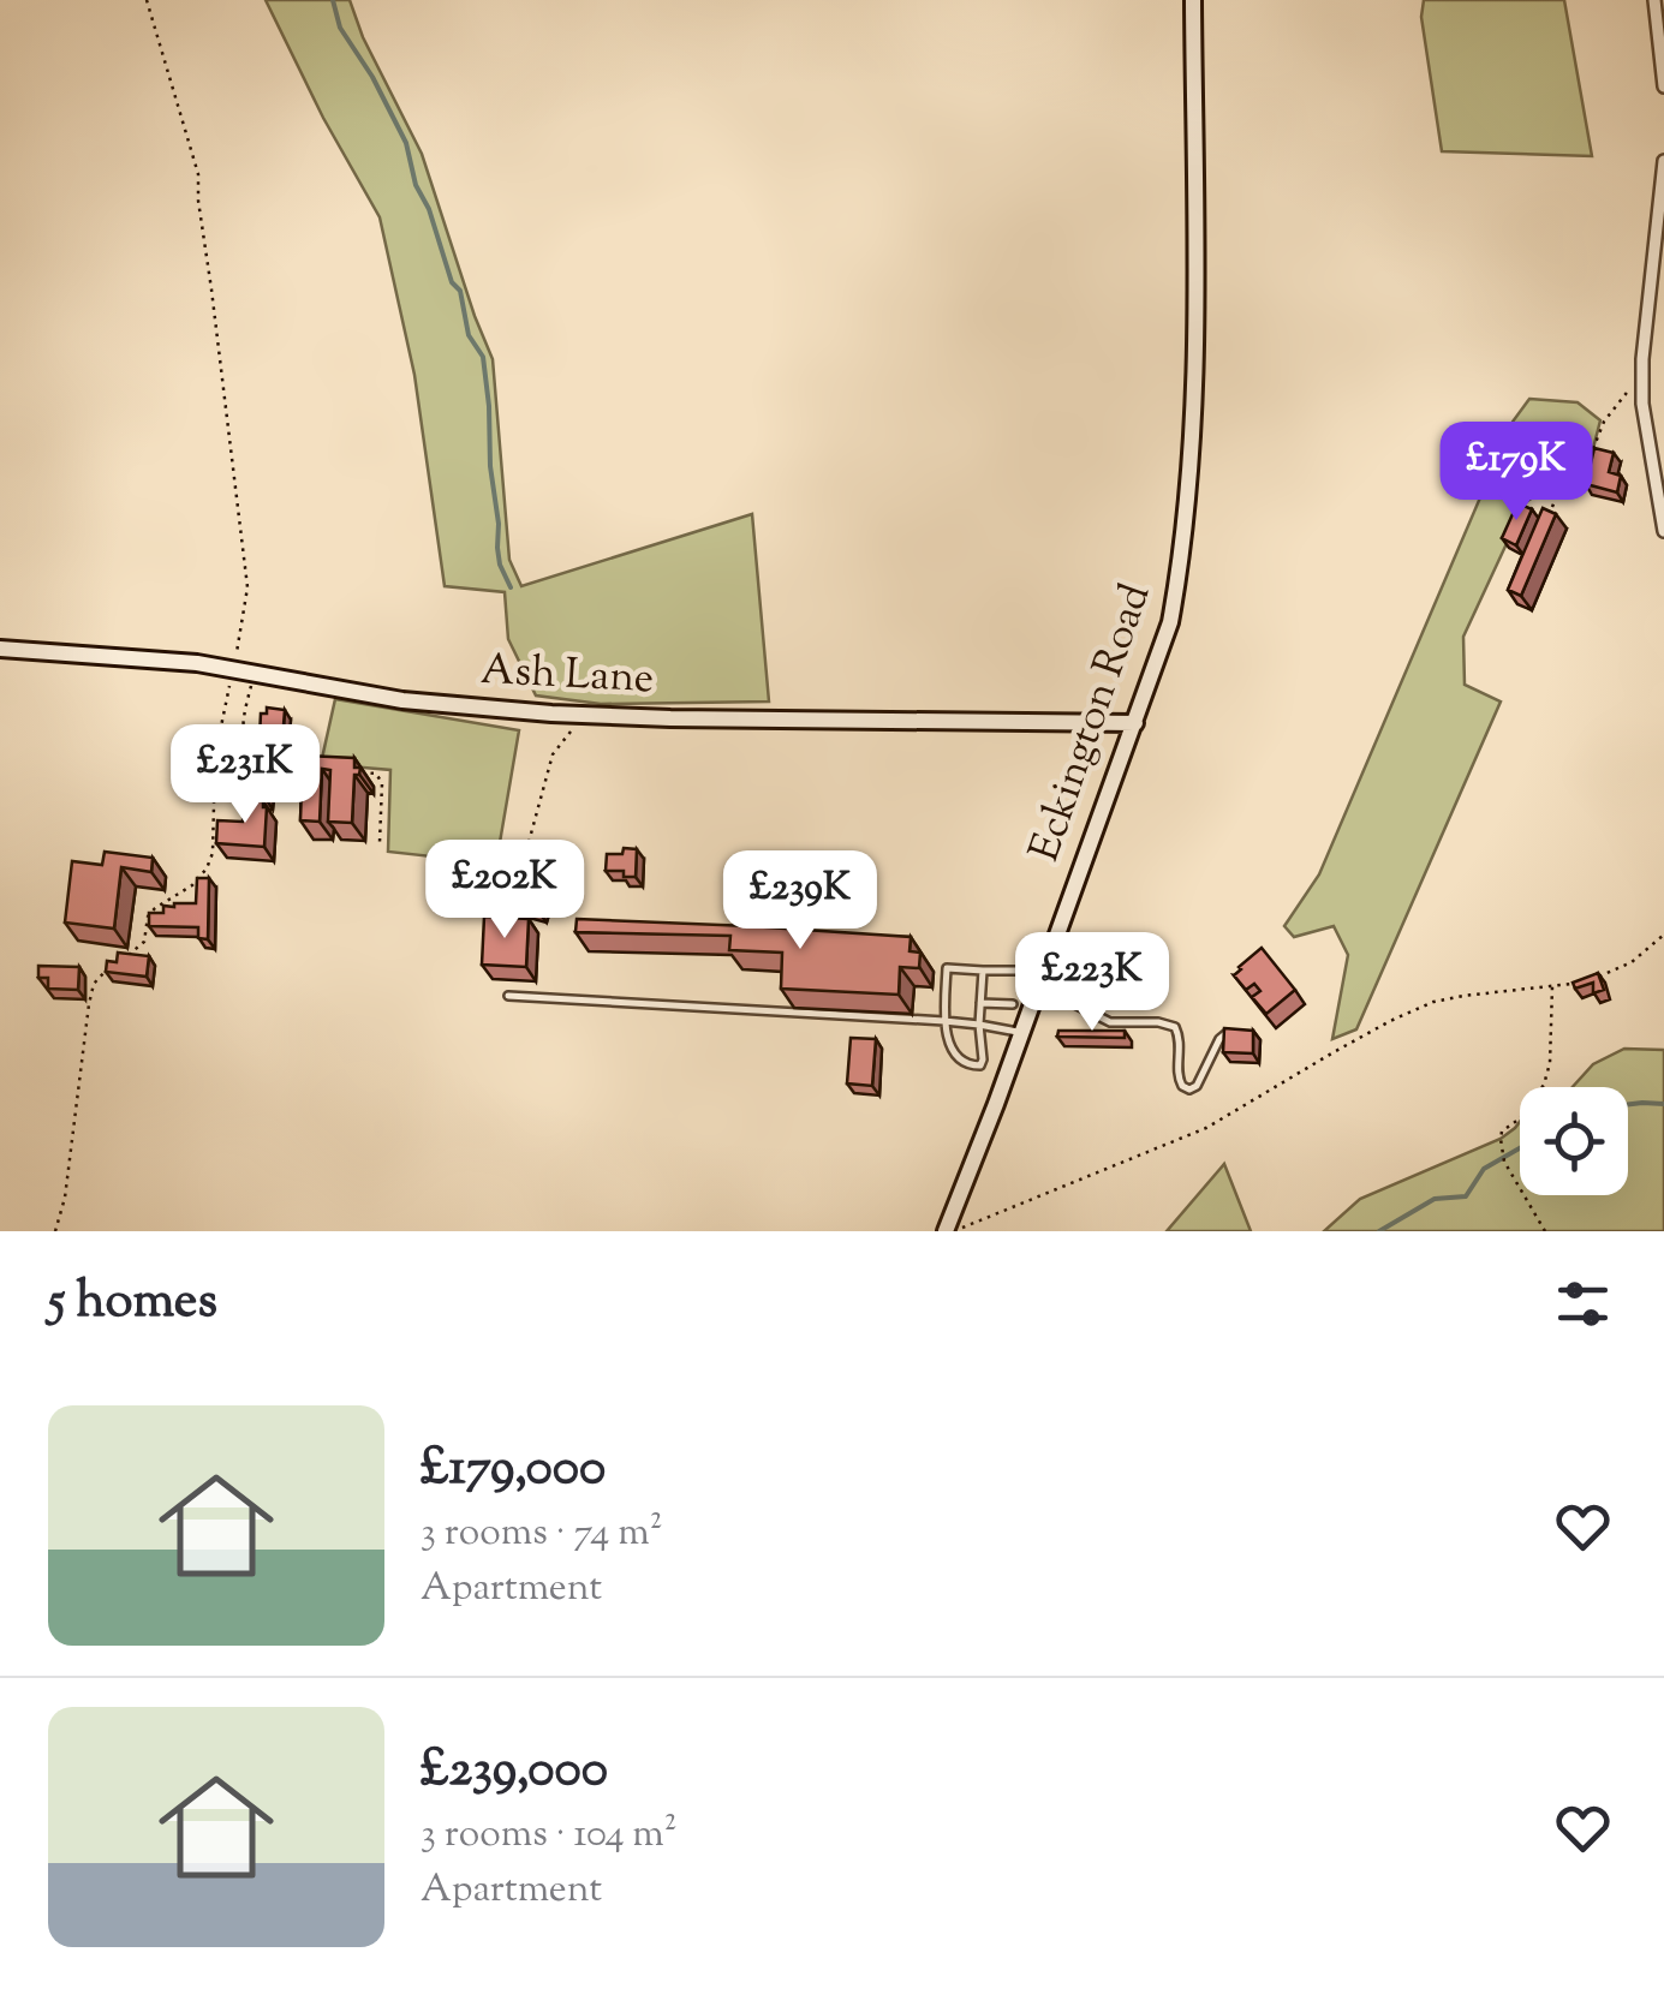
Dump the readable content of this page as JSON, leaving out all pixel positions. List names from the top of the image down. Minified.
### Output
{"streets":{"main road":["Ash Lane","Eckington Road"]},"crossings":[["Ash Lane","Eckington Road"]],"page":{"price":["£179K","£231K","£202K","£239K","£223K"],"heading":"5 homes","list":[{"name":"£179,000","note":"3 rooms · 74 m² · Apartment"},{"name":"£239,000","note":"3 rooms · 104 m² · Apartment"}]}}
